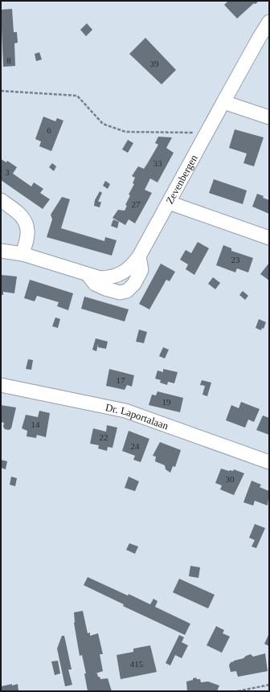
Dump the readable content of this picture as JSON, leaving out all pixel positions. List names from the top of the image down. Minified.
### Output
{"streets":{"street":["Zevenbergen","Dr. Laportalaan"]},"house_numbers":["8","39","6","33","3","27","23","17","19","14","22","24","30","415"]}
